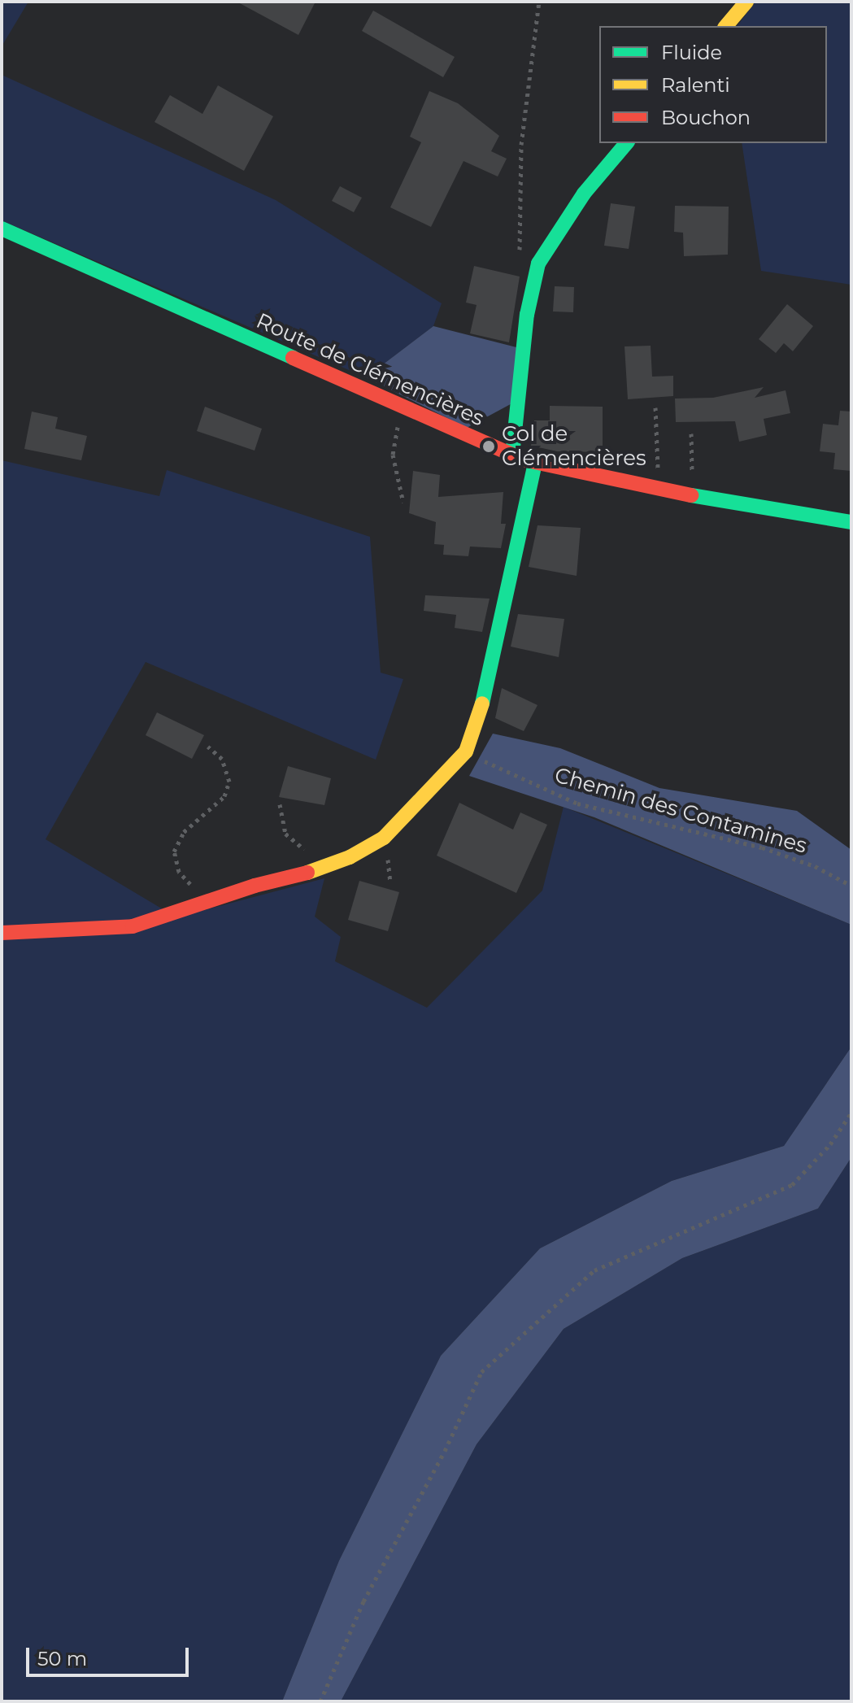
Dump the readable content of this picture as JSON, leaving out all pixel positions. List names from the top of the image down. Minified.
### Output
{"streets":{"street":["Route de Clémencières"],"path":["Chemin des Contamines"]},"places":["Col de Clémencières"],"legend":["Fluide","Ralenti","Bouchon"],"scale_bar":"50 m"}
